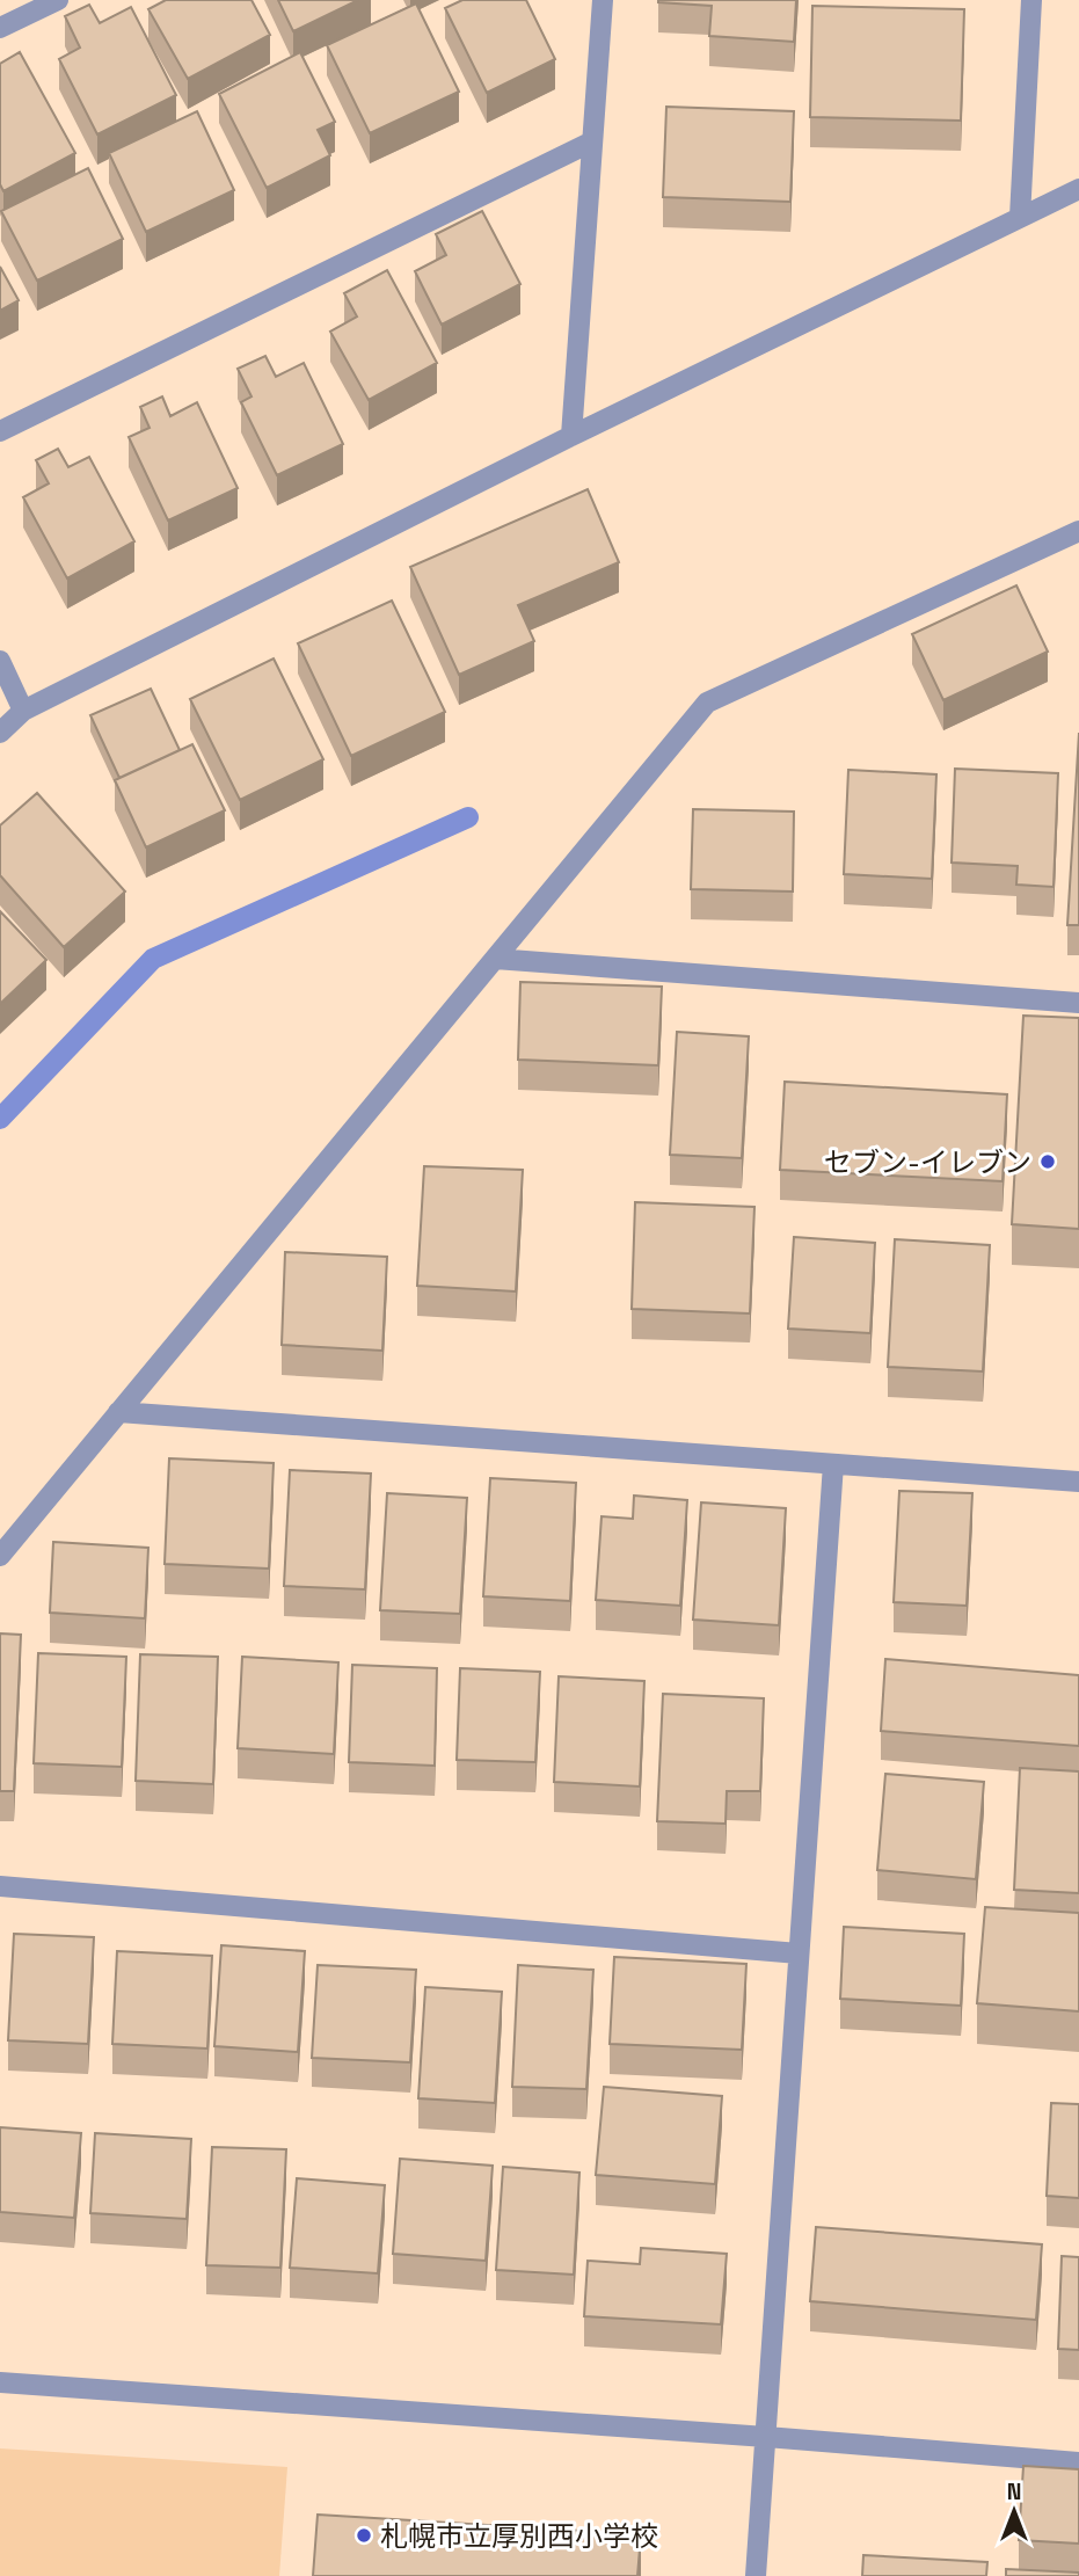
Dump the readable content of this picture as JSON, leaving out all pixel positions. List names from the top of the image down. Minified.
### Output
{"places":["セブン-イレブン","札幌市立厚別西小学校"],"north":"top"}
